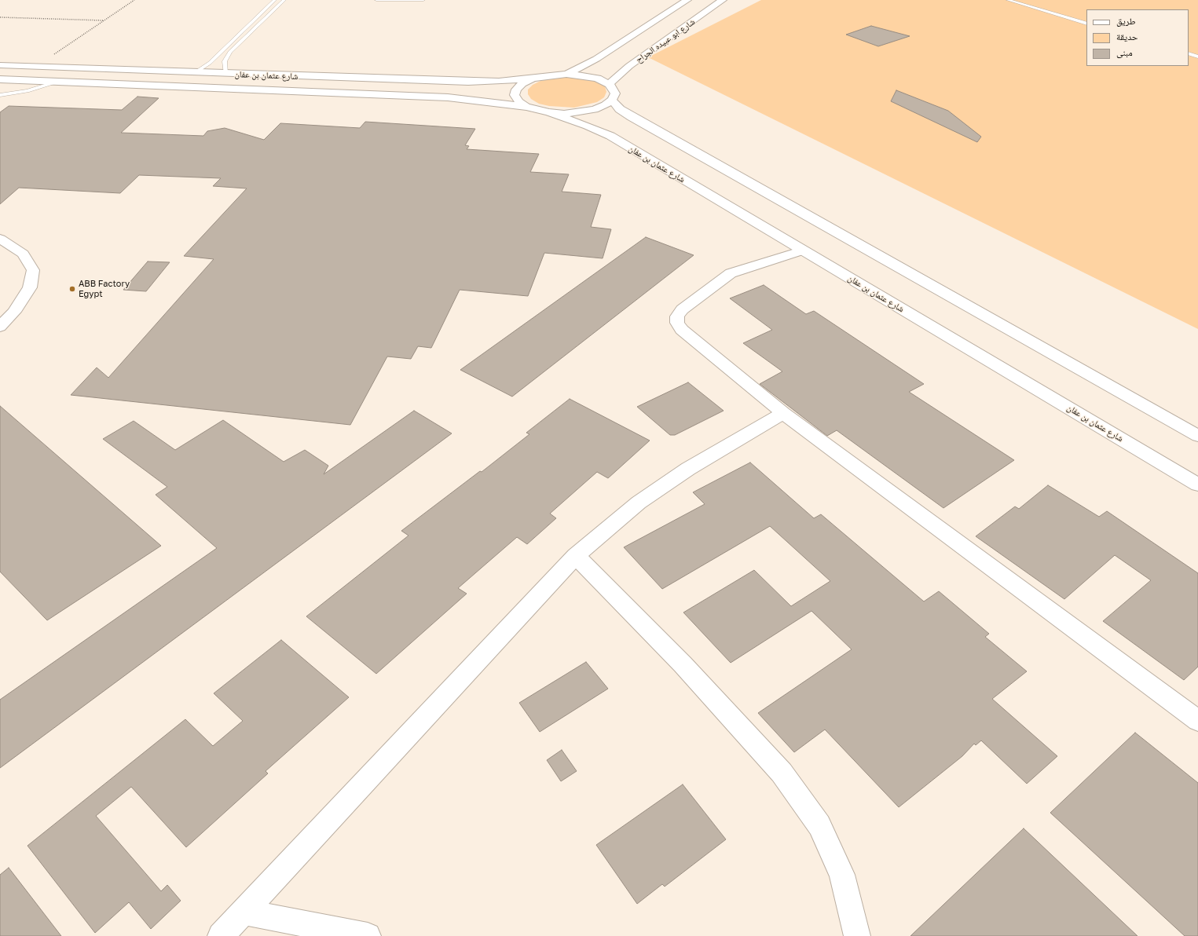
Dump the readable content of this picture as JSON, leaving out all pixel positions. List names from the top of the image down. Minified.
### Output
{"streets":{"main road":["شارع ابو عبيده الجراح","شارع عثمان بن عفان"]},"places":["ABB Factory Egypt"],"legend":["طريق","حديقة","مبنى"]}
